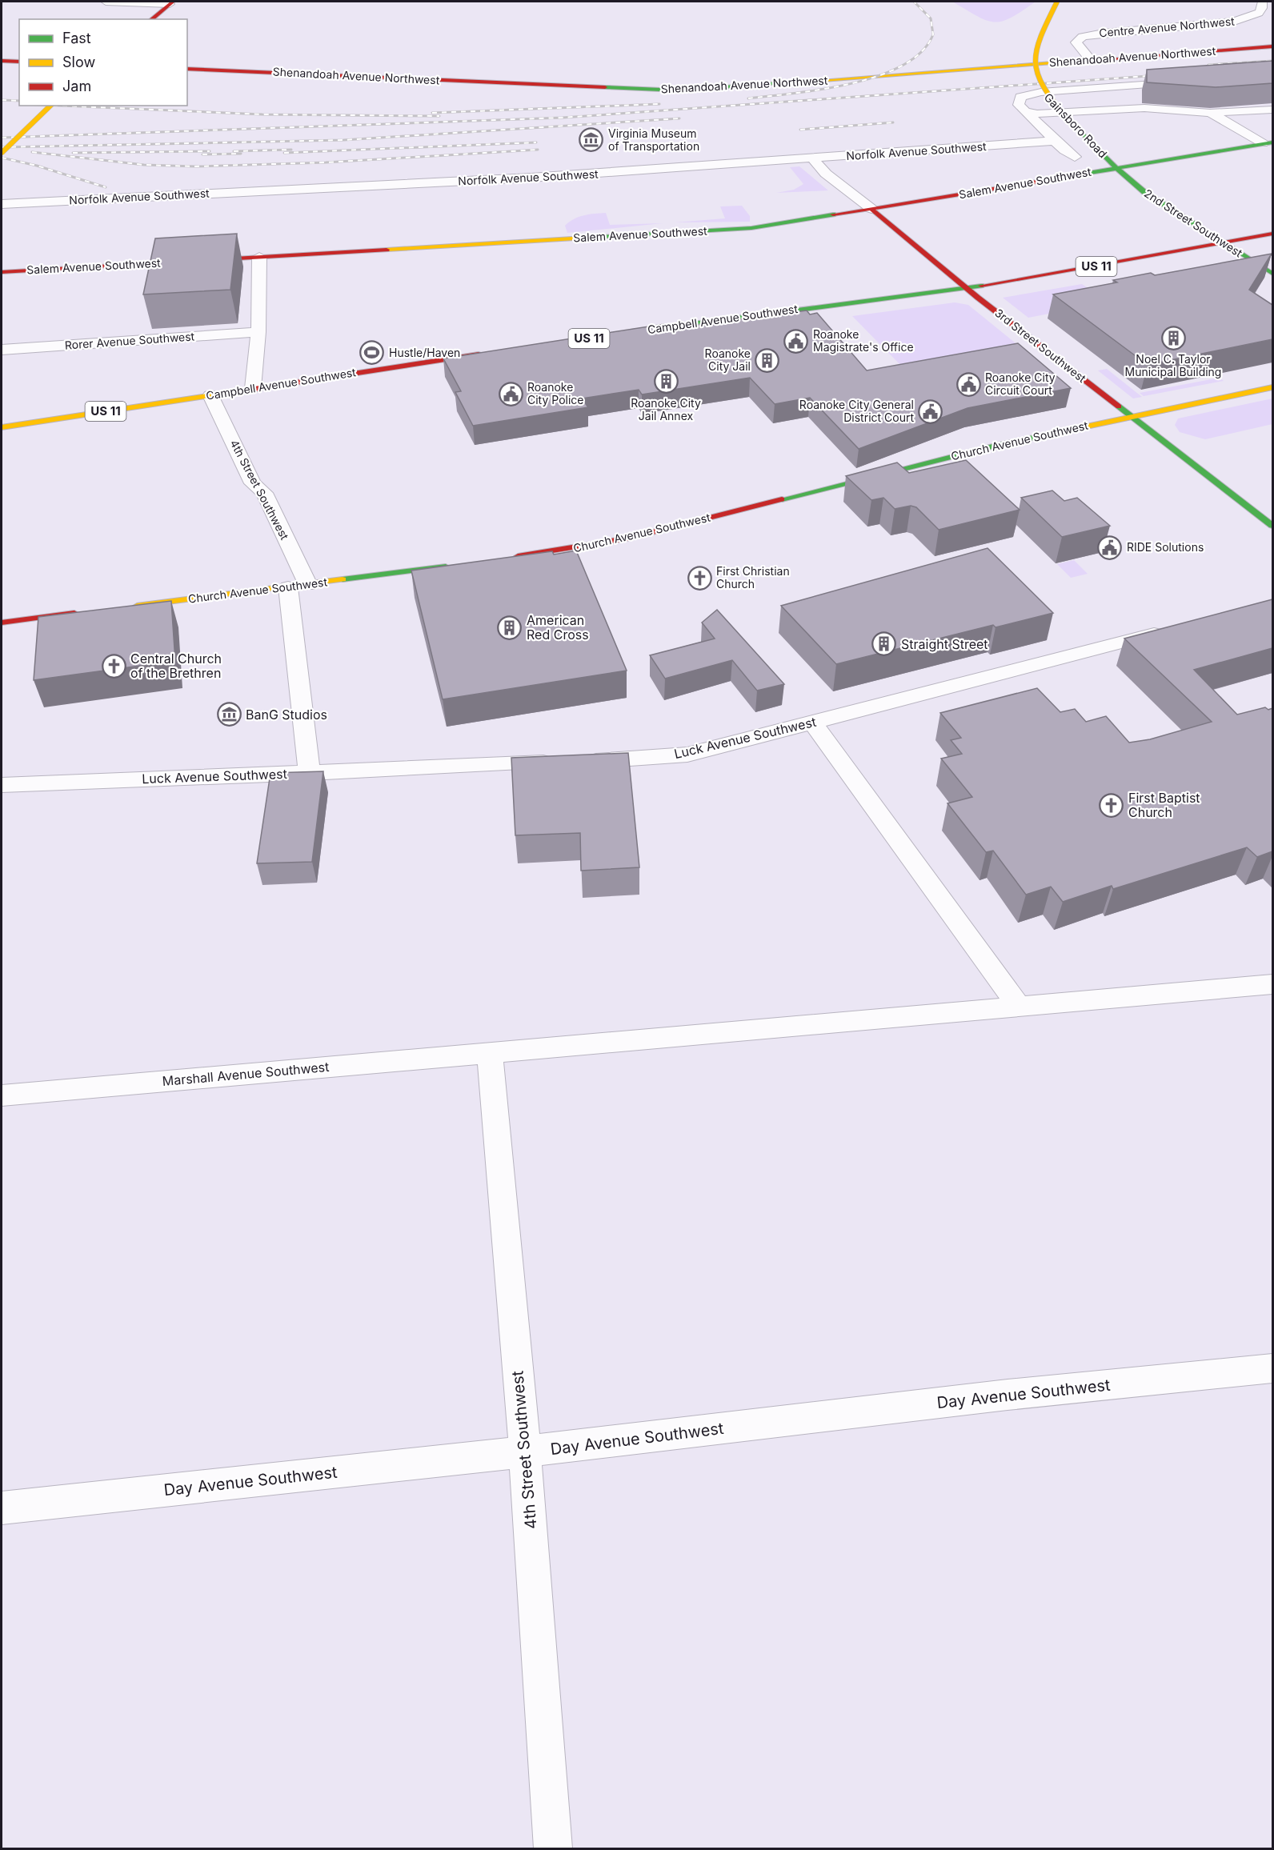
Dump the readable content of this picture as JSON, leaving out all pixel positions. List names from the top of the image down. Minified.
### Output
{"streets":{"street":["Centre Avenue Northwest","Shenandoah Avenue Northwest","Gainsboro Road","Norfolk Avenue Southwest","Salem Avenue Southwest","2nd Street Southwest","US 11","Campbell Avenue Southwest","Rorer Avenue Southwest","3rd Street Southwest","Church Avenue Southwest","4th Street Southwest","Luck Avenue Southwest","Marshall Avenue Southwest","Day Avenue Southwest"]},"crossings":[["Centre Avenue Northwest","Shenandoah Avenue Northwest"],["Gainsboro Road","Salem Avenue Southwest"],["Gainsboro Road","2nd Street Southwest"],["Norfolk Avenue Southwest","3rd Street Southwest"],["Salem Avenue Southwest","2nd Street Southwest"],["Salem Avenue Southwest","3rd Street Southwest"],["2nd Street Southwest","Campbell Avenue Southwest"],["Campbell Avenue Southwest","3rd Street Southwest"],["Campbell Avenue Southwest","4th Street Southwest"],["3rd Street Southwest","Church Avenue Southwest"],["Church Avenue Southwest","4th Street Southwest"],["4th Street Southwest","Marshall Avenue Southwest"],["4th Street Southwest","Day Avenue Southwest"]],"places":{"museum":["Virginia Museum of Transportation","BanG Studios"],"building":["Noel C. Taylor Municipal Building","Roanoke City Jail","Roanoke City Jail Annex","American Red Cross","Straight Street"],"public building":["Roanoke Magistrate's Office","Roanoke City Circuit Court","Roanoke City Police","Roanoke City General District Court","RIDE Solutions"],"sports":["Hustle/Haven"],"church":["First Christian Church","Central Church of the Brethren","First Baptist Church"]},"legend":["Fast","Slow","Jam"]}
